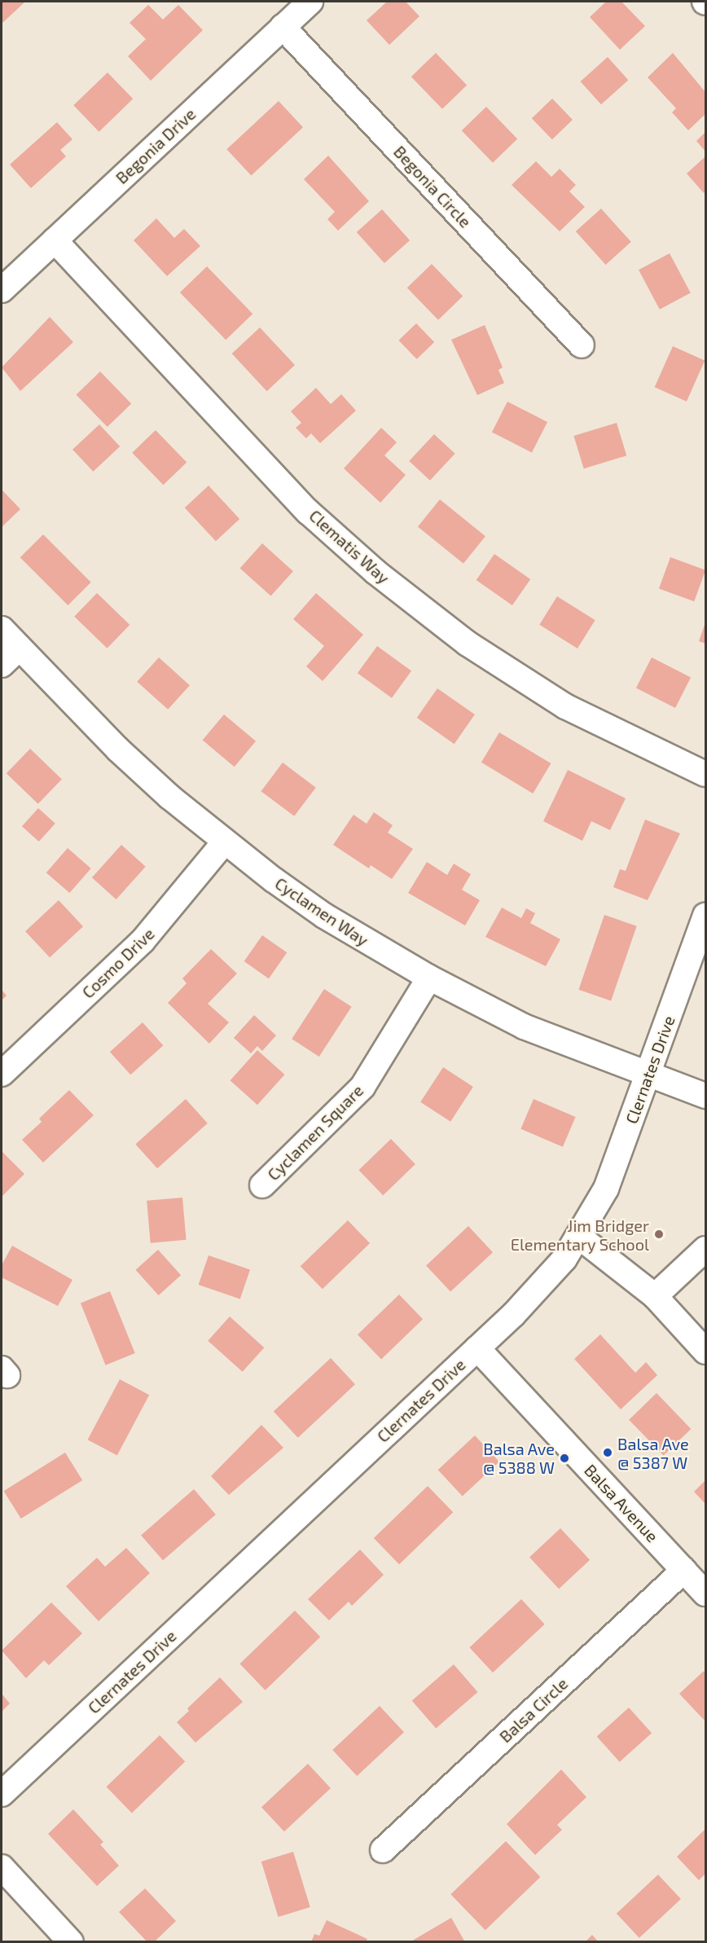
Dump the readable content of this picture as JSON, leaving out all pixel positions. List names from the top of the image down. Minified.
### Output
{"streets":{"street":["Begonia Drive","Begonia Circle","Clematis Way","Cyclamen Way","Cosmo Drive","Clernates Drive","Cyclamen Square","Balsa Avenue","Balsa Circle"]},"crossings":[["Begonia Drive","Begonia Circle"],["Begonia Drive","Clematis Way"],["Cyclamen Way","Cosmo Drive"],["Cyclamen Way","Clernates Drive"],["Cyclamen Way","Cyclamen Square"],["Clernates Drive","Balsa Avenue"],["Balsa Avenue","Balsa Circle"]],"places":["Jim Bridger Elementary School","Balsa Ave @ 5387 W","Balsa Ave @ 5388 W"]}
